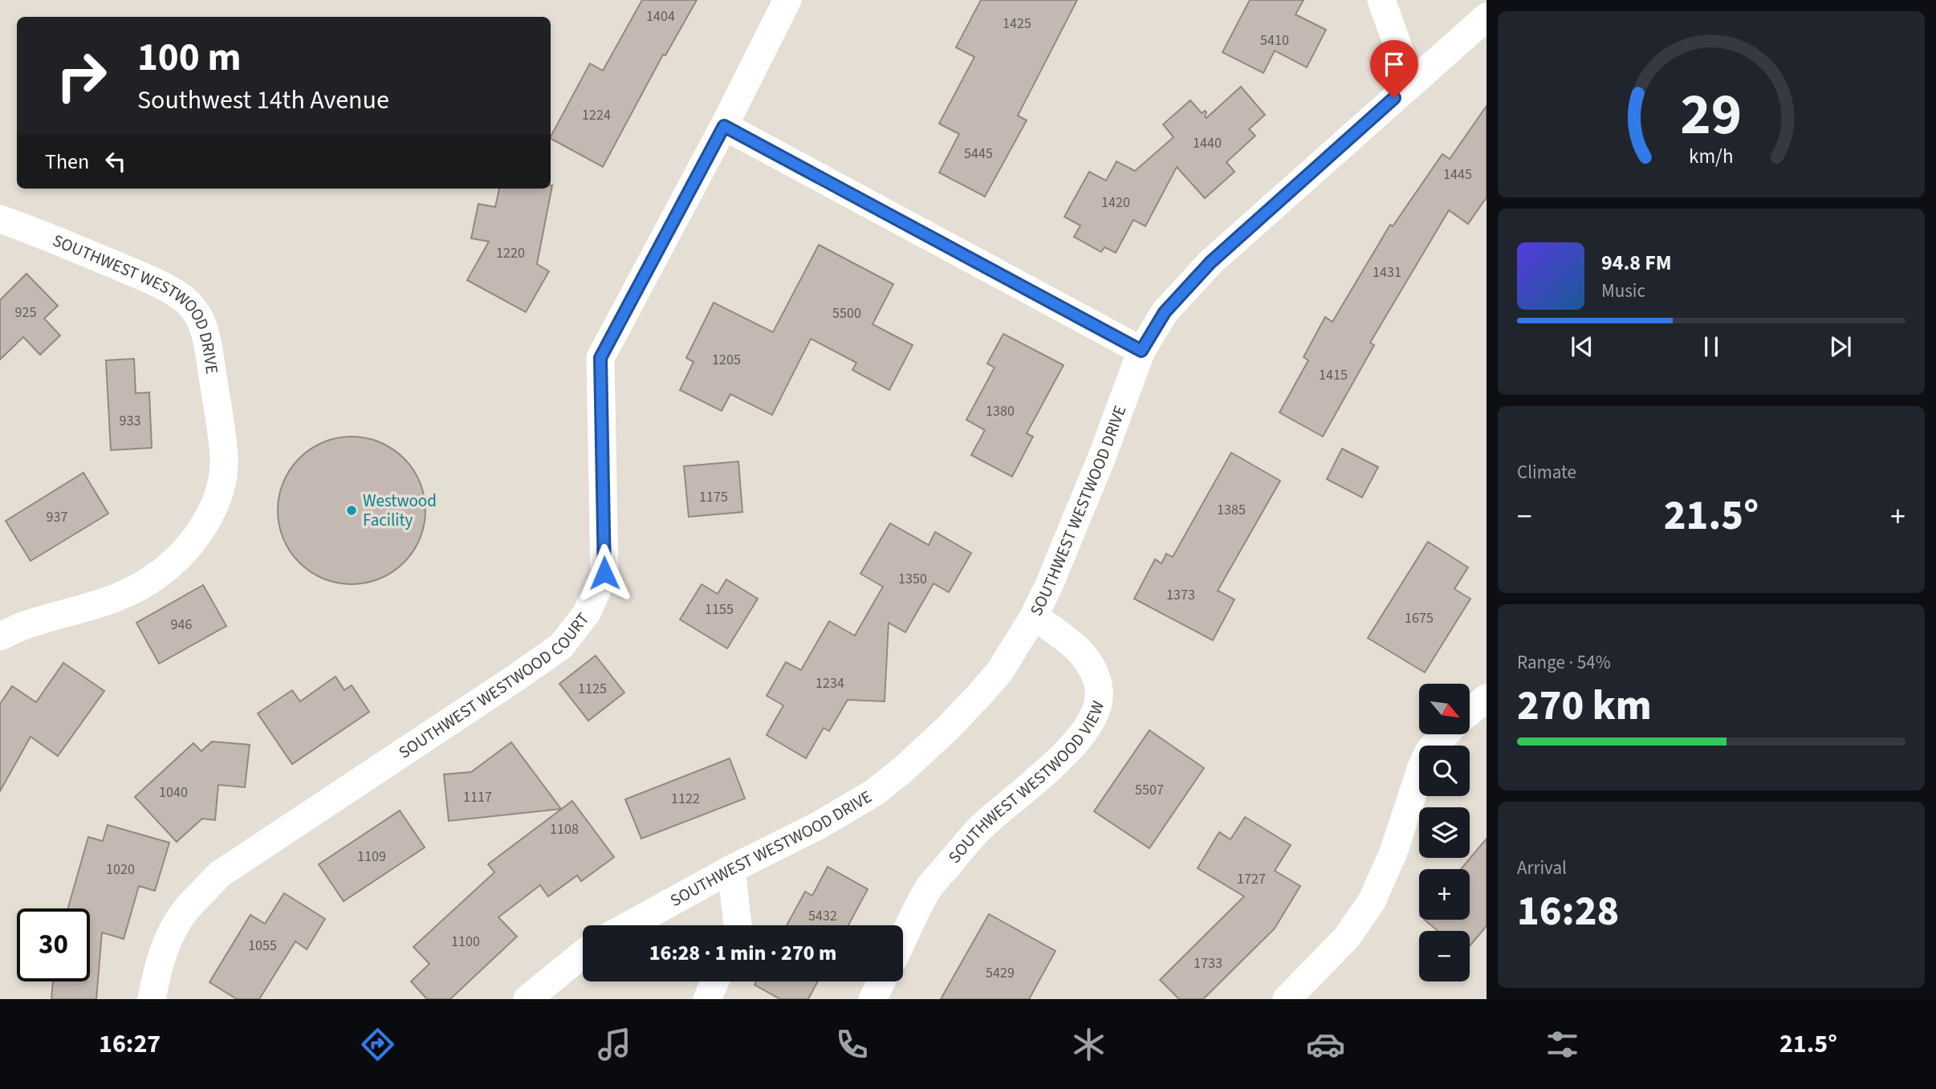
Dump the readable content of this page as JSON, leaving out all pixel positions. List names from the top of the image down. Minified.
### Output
{"streets":{"street":["SOUTHWEST WESTWOOD DRIVE","SOUTHWEST WESTWOOD COURT","SOUTHWEST WESTWOOD VIEW"]},"crossings":[["SOUTHWEST WESTWOOD DRIVE","SOUTHWEST WESTWOOD VIEW"]],"places":["Westwood Facility"],"house_numbers":["1404","1425","5410","1224","1440","5445","1445","1420","1220","1431","925","5500","1205","1415","1380","933","1175","1385","937","1350","1373","1155","1675","946","1234","1125","5507","1040","1117","1122","1108","1109","1020","1727","5432","1100","1055","1733","5429"],"north":"bottom right","page":{"turn":["100 m","Southwest 14th Avenue"],"then":"Then","song":["94.8 FM","Music"],"tile":["Climate",["Range · 54%","270 km"],["Arrival","16:28"]],"heat":["−","21.5°","+"],"map_buttons":["+","−"],"limit":"30","trip":"16:28 · 1 min · 270 m","tabs":["16:27","21.5°"],"gauge":["29","km/h"]}}
